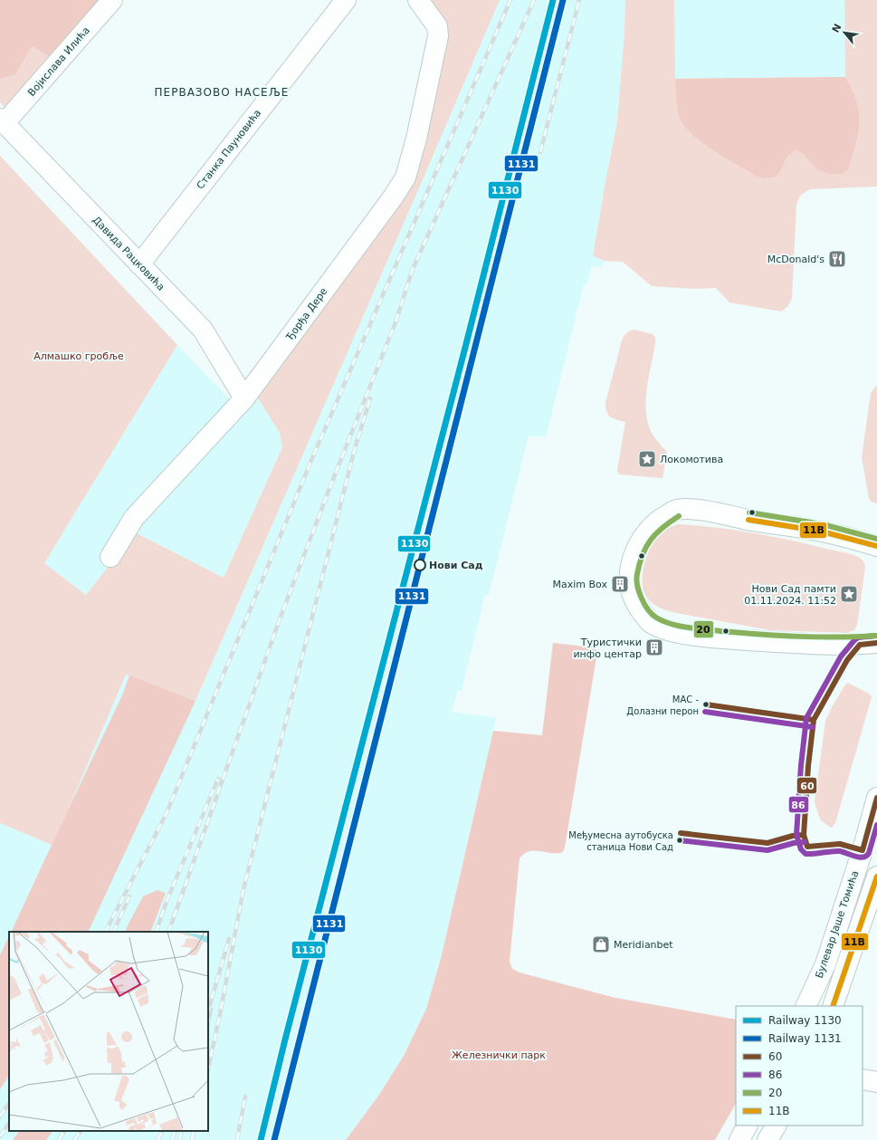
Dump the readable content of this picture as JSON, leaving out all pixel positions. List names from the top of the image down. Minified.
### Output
{"streets":{"street":["Војислава Илића","Станка Пауновића","Давида Рацковића","Ђорђа Дере","Булевар Јаше Томића"]},"crossings":[["Војислава Илића","Давида Рацковића"],["Станка Пауновића","Давида Рацковића"],["Давида Рацковића","Ђорђа Дере"]],"districts":["ПЕРВАЗОВО НАСЕЉЕ"],"parks":["Алмашко гробље","Железнички парк"],"places":{"restaurant":["McDonald's"],"place":["Локомотива","Нови Сад памти 01.11.2024. 11:52"],"other":["Нови Сад","МАС - Долазни перон","Међумесна аутобуска станица Нови Сад"],"building":["Maxim Box","Туристички инфо центар"],"shop":["Meridianbet"]},"lines":["rail line 1130","rail line 1131","transit line 20","transit line 11B","transit line 86","transit line 60"],"legend":["Railway 1130","Railway 1131","60","86","20","11B"],"north":"top left"}
